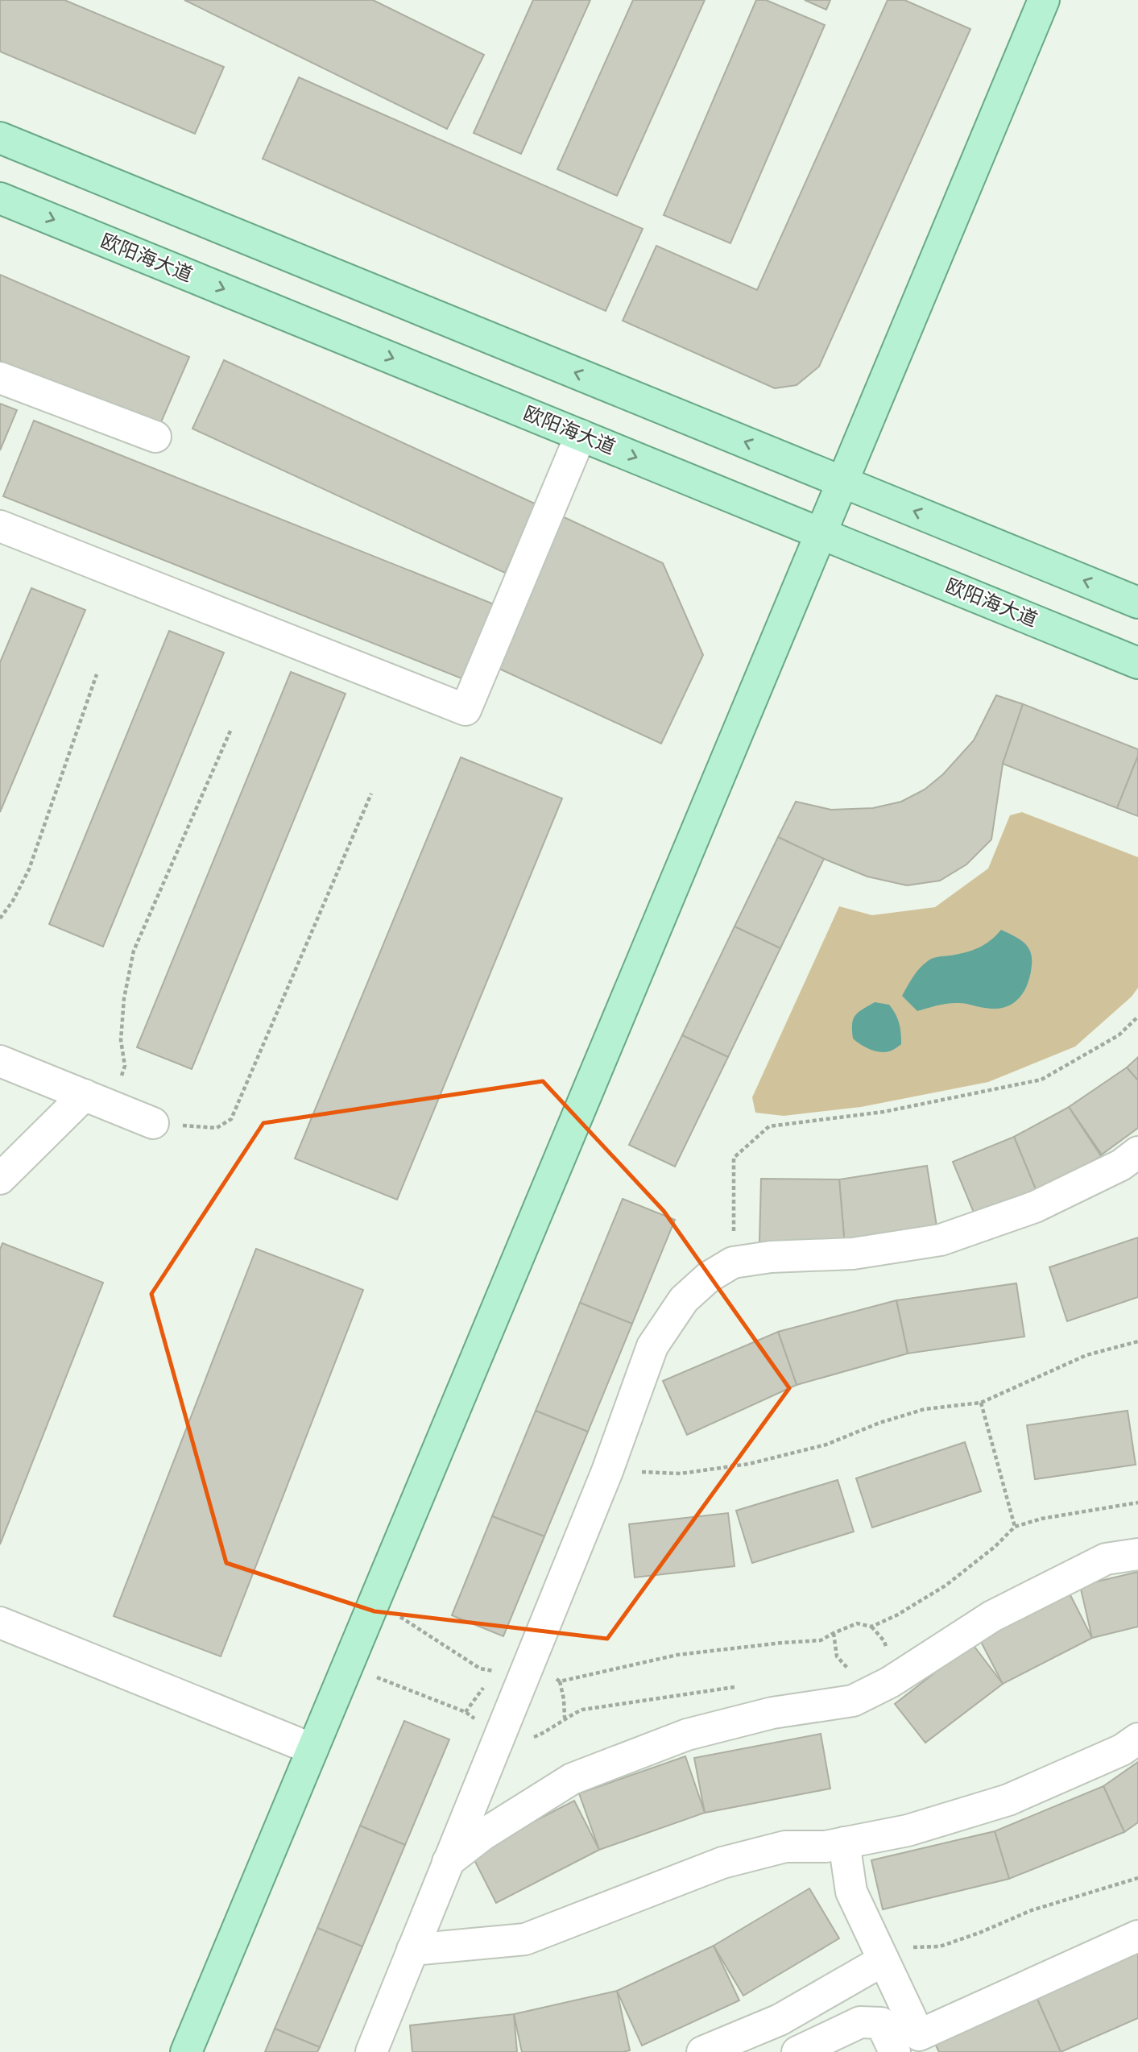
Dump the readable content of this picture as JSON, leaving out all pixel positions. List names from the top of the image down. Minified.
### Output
{"streets":{"main road":["欧阳海大道"]}}
